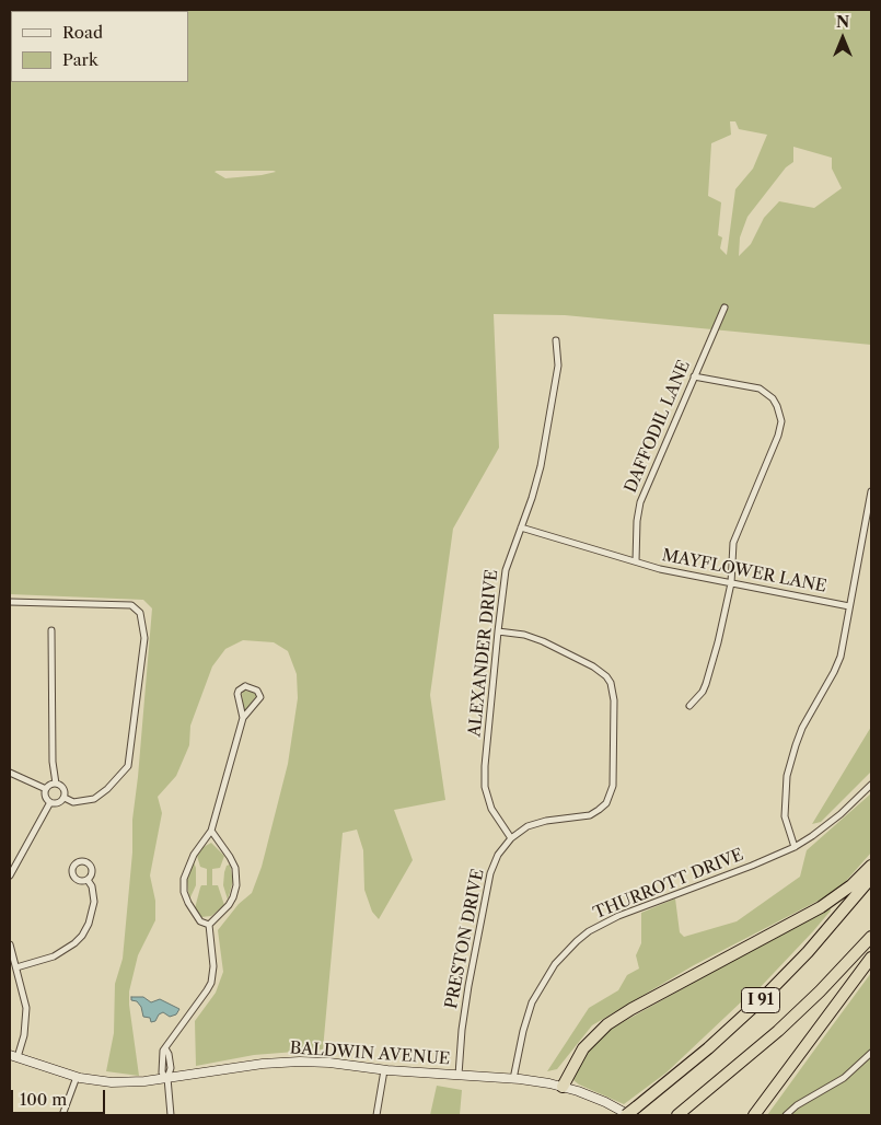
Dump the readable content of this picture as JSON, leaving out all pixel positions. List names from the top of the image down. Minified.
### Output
{"streets":{"highway":["I 91"],"street":["DAFFODIL LANE","MAYFLOWER LANE","ALEXANDER DRIVE","THURROTT DRIVE","PRESTON DRIVE","BALDWIN AVENUE"]},"crossings":[["DAFFODIL LANE","MAYFLOWER LANE"],["MAYFLOWER LANE","ALEXANDER DRIVE"],["ALEXANDER DRIVE","PRESTON DRIVE"],["THURROTT DRIVE","BALDWIN AVENUE"],["PRESTON DRIVE","BALDWIN AVENUE"],["I 91","BALDWIN AVENUE"]],"legend":["Road","Park"],"scale_bar":"100 m","north":"top"}
